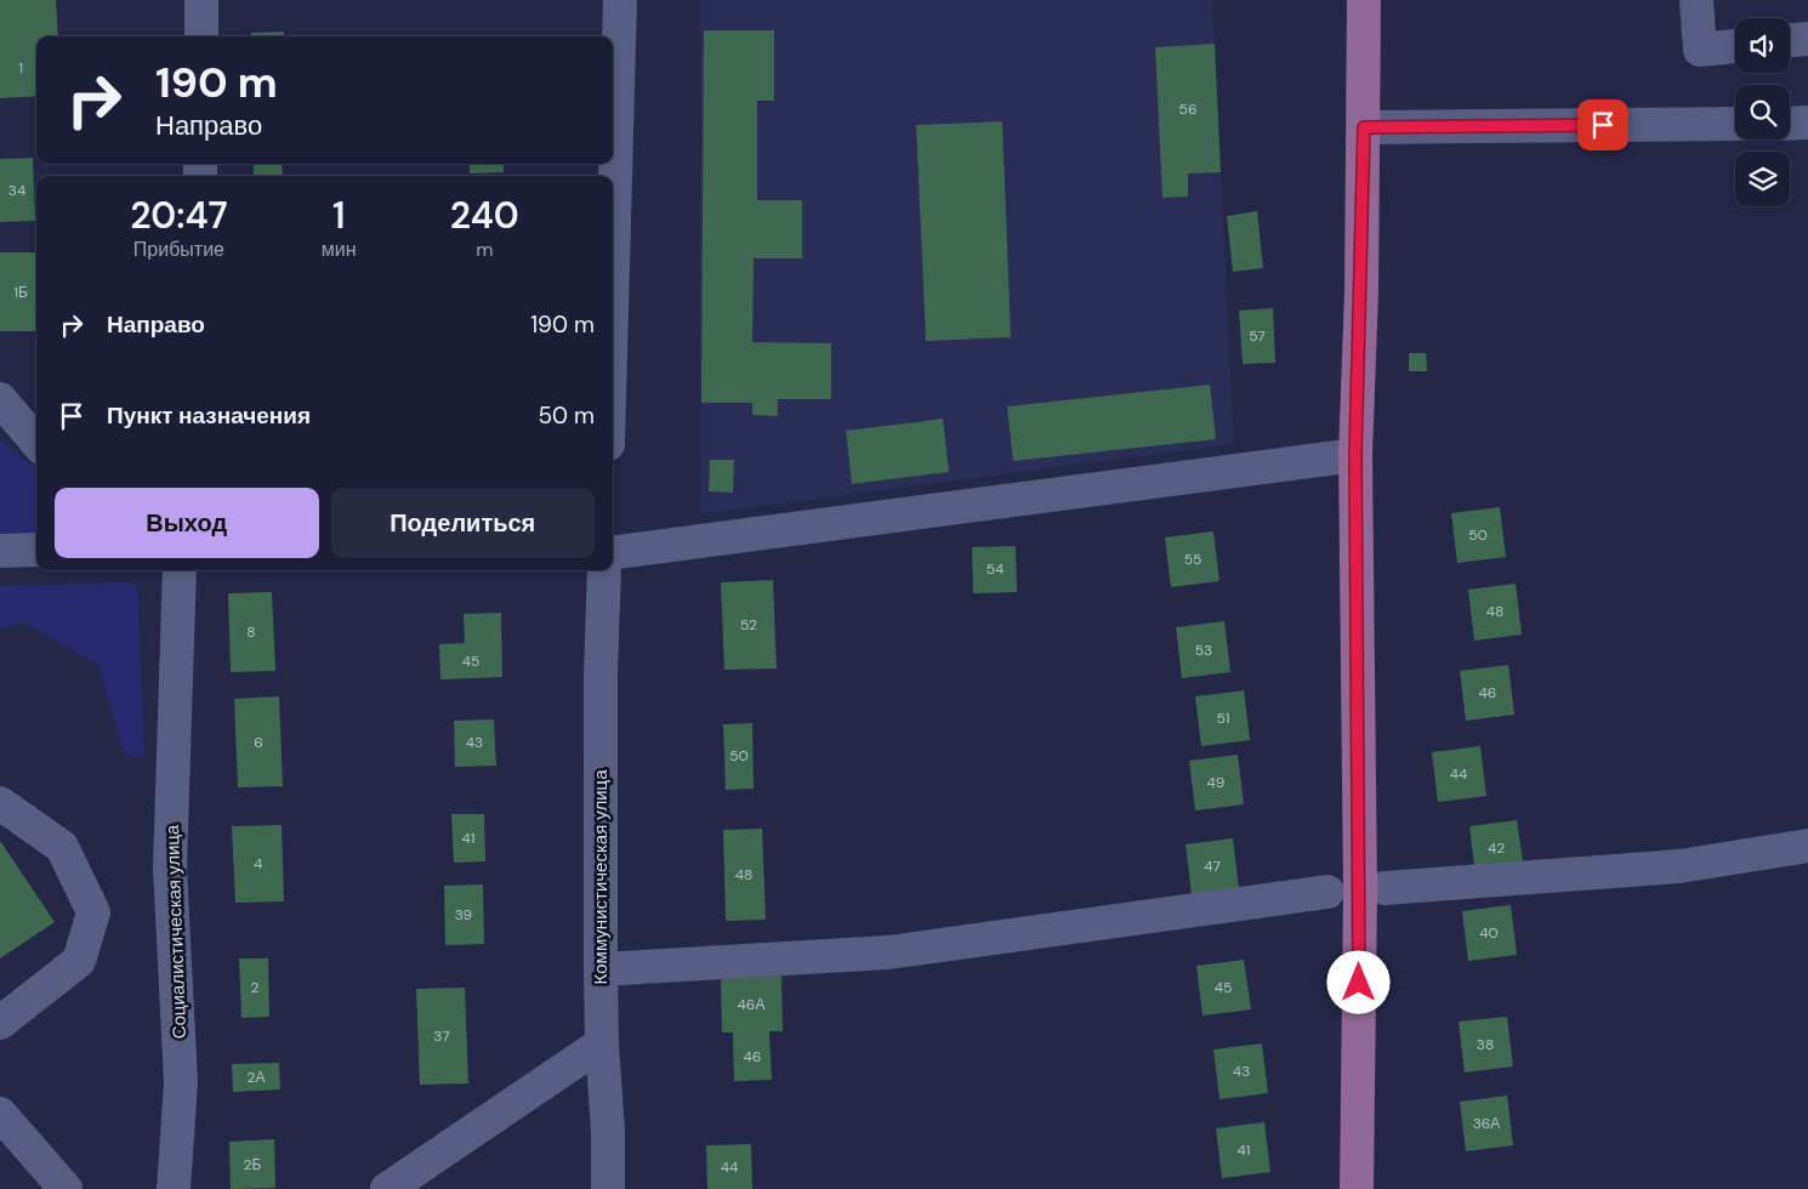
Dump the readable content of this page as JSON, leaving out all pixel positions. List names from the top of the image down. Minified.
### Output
{"streets":{"street":["Коммунистическая улица","Социалистическая улица"]},"house_numbers":["1","56","34","1Б","57","50","55","54","48","52","8","53","45","46","51","6","43","50","44","49","41","42","4","47","48","39","40","2","45","46А","37","38","46","43","2А","36А","41","2Б","44"],"page":{"turn":["190 m","Направо"],"eta":["20:47","Прибытие","1","мин","240","m"],"list":[{"name":"Направо","value":"190 m"},{"name":"Пункт назначения","value":"50 m"}],"buttons":["Выход","Поделиться"]}}
